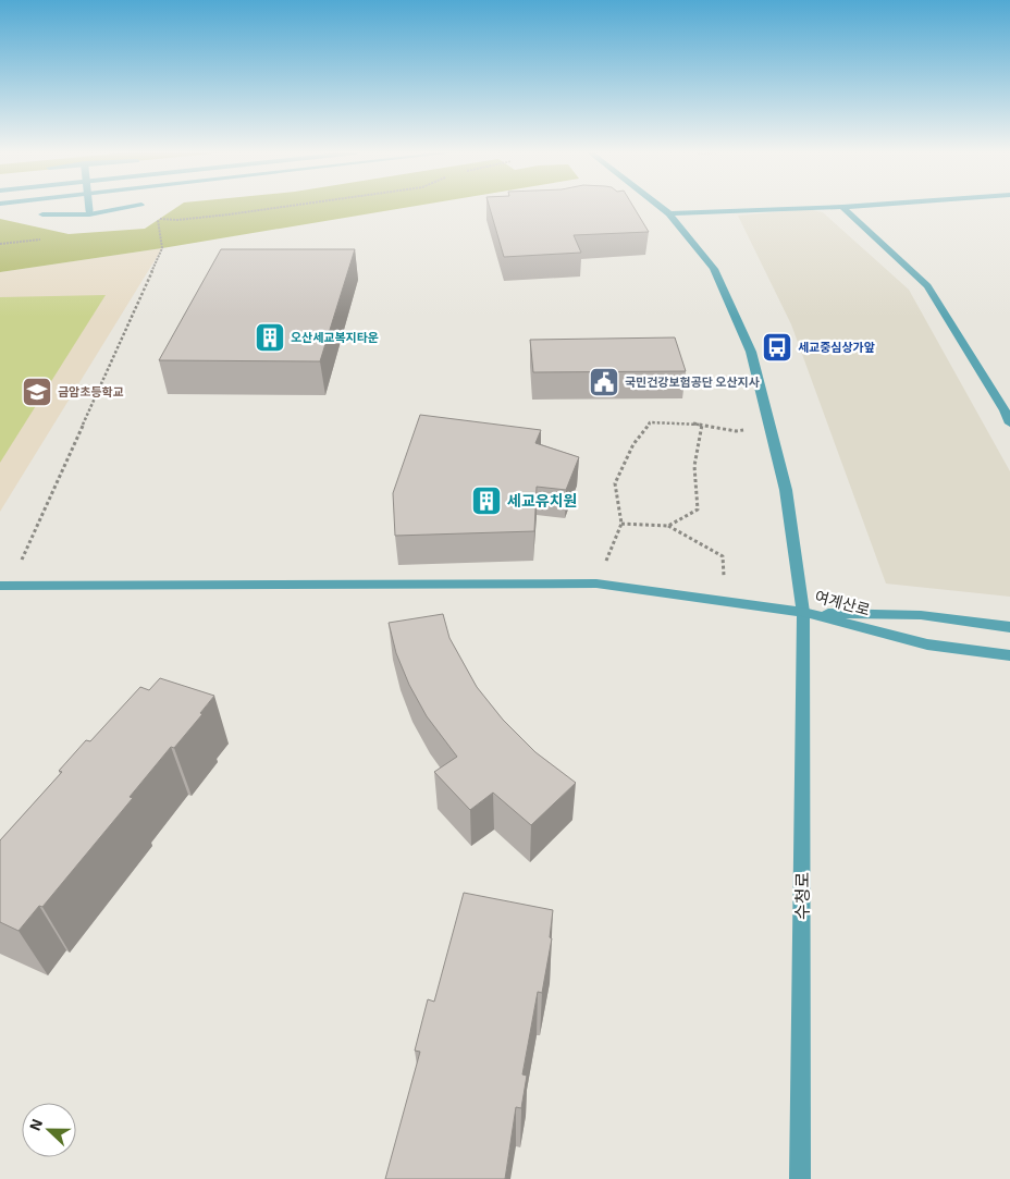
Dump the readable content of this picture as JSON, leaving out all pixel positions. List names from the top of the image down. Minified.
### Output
{"streets":{"street":["여계산로","수청로"]},"crossings":[["여계산로","수청로"]],"places":{"building":["오산세교복지타운","세교유치원"],"bus stop":["세교중심상가앞"],"public building":["국민건강보험공단 오산지사"],"school or university":["금암초등학교"]},"north":"left"}
